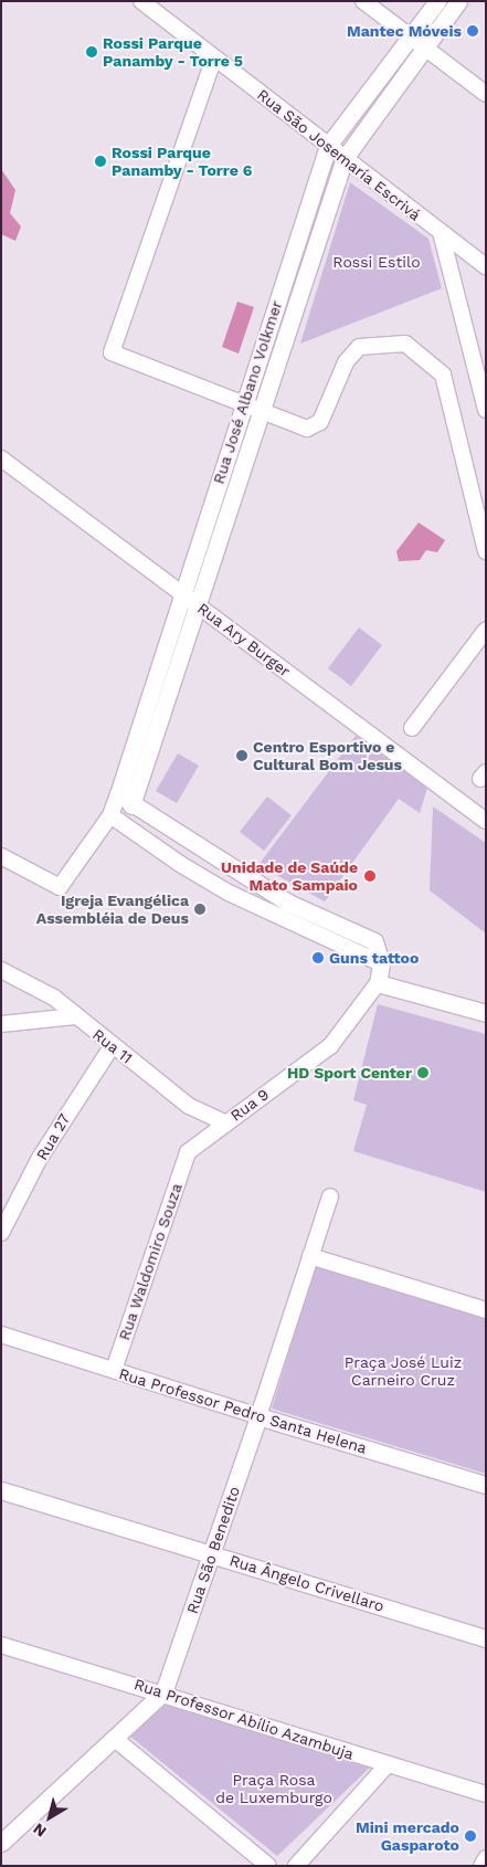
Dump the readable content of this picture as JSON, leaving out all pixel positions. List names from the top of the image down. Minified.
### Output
{"streets":{"street":["Rua São Josemaría Escrivá","Rua José Albano Volkmer","Rua Ary Burger","Rua 11","Rua 9","Rua 27","Rua Waldomiro Souza","Rua Professor Pedro Santa Helena","Rua São Benedito","Rua Ângelo Crivellaro","Rua Professor Abílio Azambuja"]},"crossings":[["Rua São Josemaría Escrivá","Rua José Albano Volkmer"],["Rua José Albano Volkmer","Rua Ary Burger"],["Rua 11","Rua 9"],["Rua 11","Rua 27"],["Rua 9","Rua Waldomiro Souza"],["Rua Waldomiro Souza","Rua Professor Pedro Santa Helena"],["Rua Professor Pedro Santa Helena","Rua São Benedito"],["Rua São Benedito","Rua Ângelo Crivellaro"],["Rua São Benedito","Rua Professor Abílio Azambuja"]],"parks":["Rossi Estilo","Praça José Luiz Carneiro Cruz","Praça Rosa de Luxemburgo"],"places":["Mantec Móveis","Rossi Parque Panamby - Torre 5","Rossi Parque Panamby - Torre 6","Centro Esportivo e Cultural Bom Jesus","Unidade de Saúde Mato Sampaio","Igreja Evangélica Assembléia de Deus","Guns tattoo","HD Sport Center","Mini mercado Gasparoto"],"north":"bottom left"}
